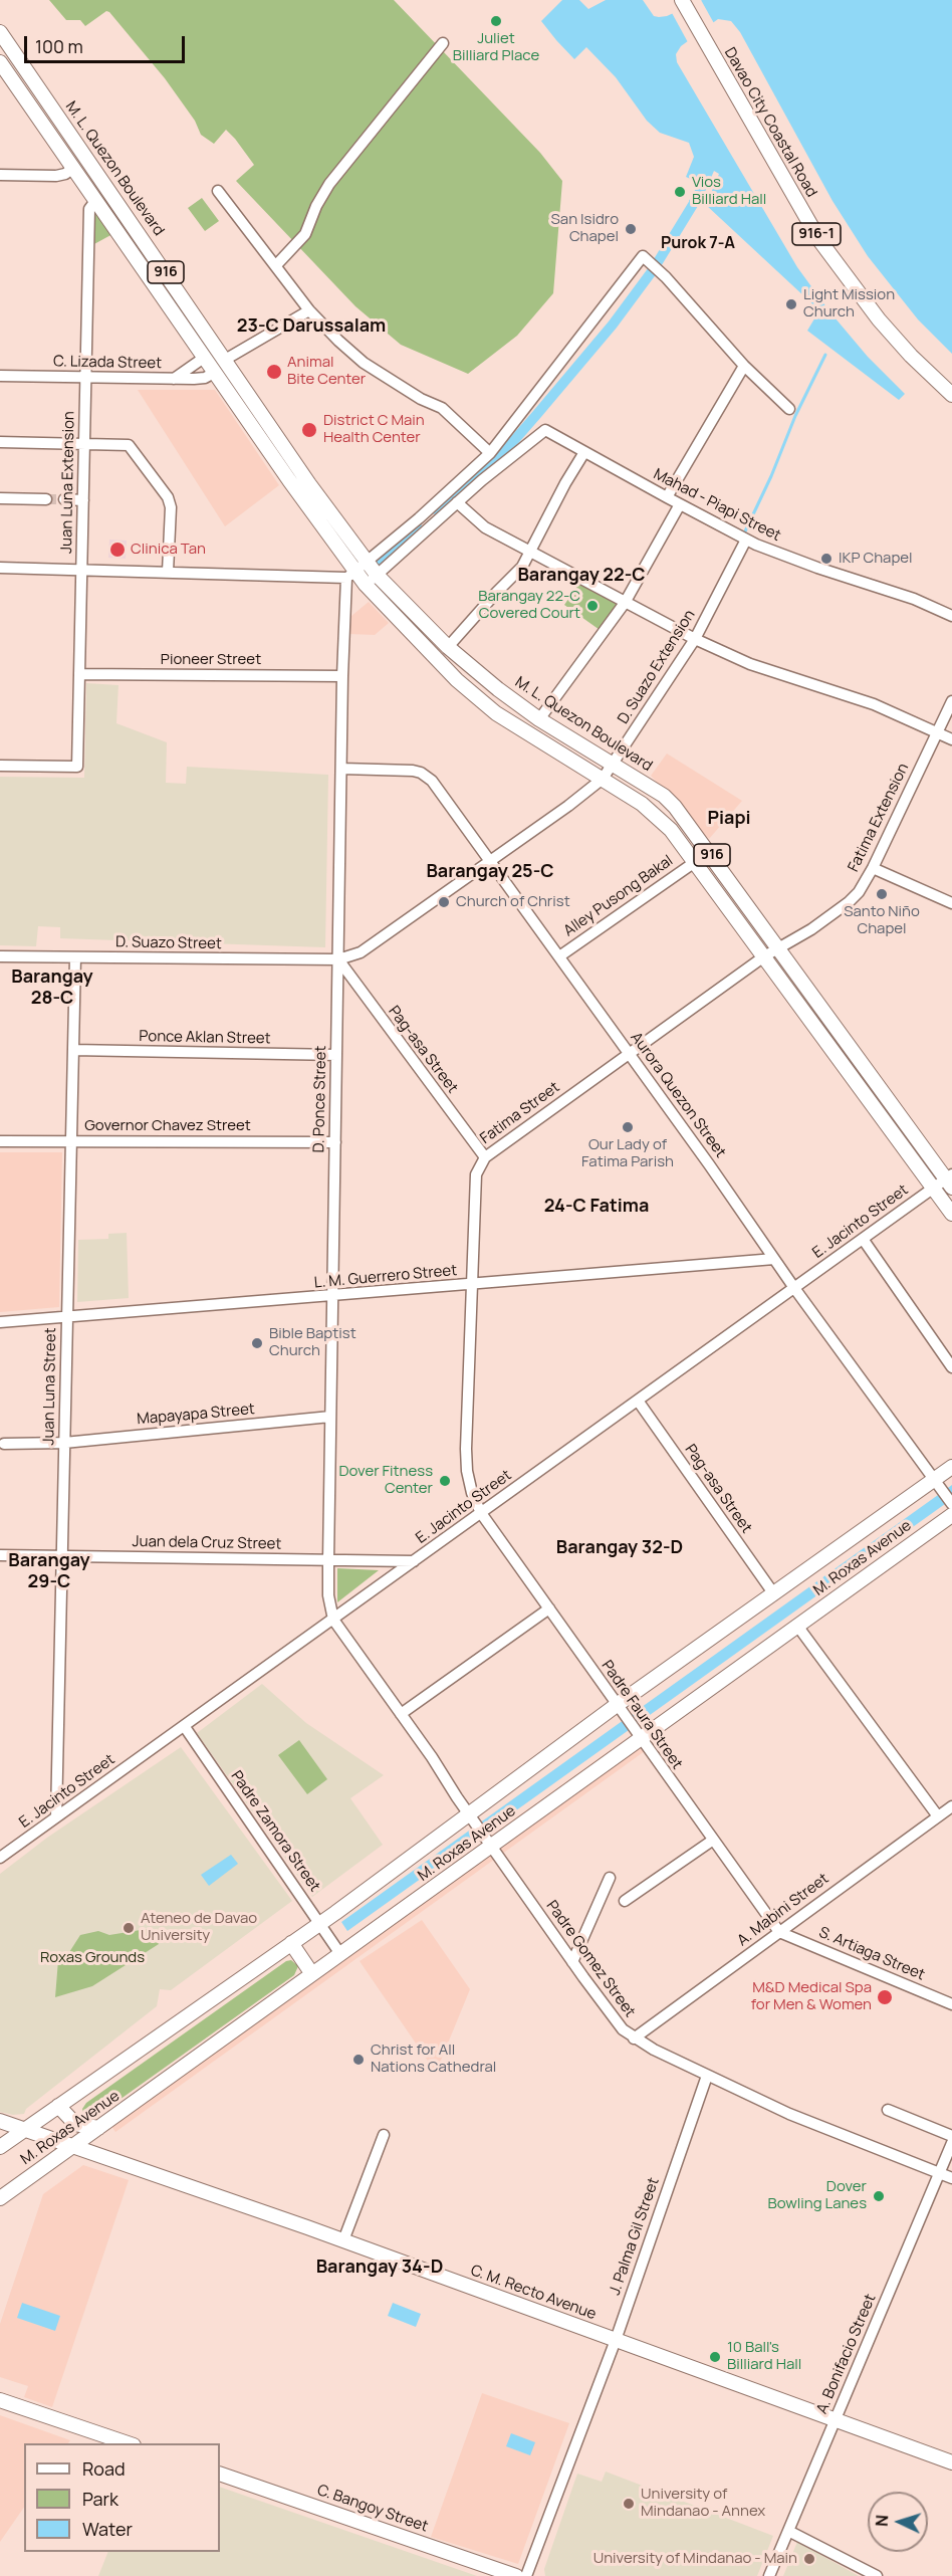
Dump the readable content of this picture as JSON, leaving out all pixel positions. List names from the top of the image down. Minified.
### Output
{"streets":{"main road":["Davao City Coastal Road","M. L. Quezon Boulevard","916-1","916","M. Roxas Avenue","C. M. Recto Avenue","C. Bangoy Street"],"street":["C. Lizada Street","Juan Luna Extension","Mahad - Piapi Street","Pioneer Street","D. Suazo Extension","Fatima Extension","Alley Pusong Bakal","D. Suazo Street","Ponce Aklan Street","Pag-asa Street","Aurora Quezon Street","D. Ponce Street","Fatima Street","Governor Chavez Street","E. Jacinto Street","L. M. Guerrero Street","Juan Luna Street","Mapayapa Street","Juan dela Cruz Street","Padre Faura Street","Padre Zamora Street","A. Mabini Street","S. Artiaga Street","Padre Gomez Street","J. Palma Gil Street","A. Bonifacio Street"]},"crossings":[["M. L. Quezon Boulevard","D. Suazo Extension"],["M. L. Quezon Boulevard","Fatima Extension"],["M. L. Quezon Boulevard","Fatima Street"],["M. L. Quezon Boulevard","E. Jacinto Street"],["916","C. Lizada Street"],["916","Juan Luna Extension"],["916","D. Suazo Extension"],["916","Alley Pusong Bakal"],["916","D. Ponce Street"],["916","Fatima Street"],["916","E. Jacinto Street"],["C. Lizada Street","Juan Luna Extension"],["Juan Luna Extension","Pioneer Street"],["Mahad - Piapi Street","D. Suazo Extension"],["Pioneer Street","D. Ponce Street"],["D. Suazo Extension","D. Suazo Street"],["D. Suazo Extension","Pag-asa Street"],["D. Suazo Extension","Aurora Quezon Street"],["D. Suazo Extension","D. Ponce Street"],["Fatima Extension","Fatima Street"],["Alley Pusong Bakal","Aurora Quezon Street"],["D. Suazo Street","Pag-asa Street"],["D. Suazo Street","D. Ponce Street"],["D. Suazo Street","Juan Luna Street"],["Ponce Aklan Street","D. Ponce Street"],["Ponce Aklan Street","Juan Luna Street"],["Pag-asa Street","D. Ponce Street"],["Pag-asa Street","Fatima Street"],["Pag-asa Street","E. Jacinto Street"],["Pag-asa Street","M. Roxas Avenue"],["Aurora Quezon Street","D. Ponce Street"],["Aurora Quezon Street","Fatima Street"],["Aurora Quezon Street","E. Jacinto Street"],["Aurora Quezon Street","L. M. Guerrero Street"],["Aurora Quezon Street","M. Roxas Avenue"],["D. Ponce Street","Governor Chavez Street"],["D. Ponce Street","E. Jacinto Street"],["D. Ponce Street","L. M. Guerrero Street"],["D. Ponce Street","Mapayapa Street"],["D. Ponce Street","Juan dela Cruz Street"],["D. Ponce Street","Padre Gomez Street"],["Fatima Street","E. Jacinto Street"],["Fatima Street","L. M. Guerrero Street"],["Fatima Street","Padre Faura Street"],["Governor Chavez Street","Juan Luna Street"],["E. Jacinto Street","Juan Luna Street"],["E. Jacinto Street","Juan dela Cruz Street"],["E. Jacinto Street","Padre Faura Street"],["E. Jacinto Street","Padre Zamora Street"],["E. Jacinto Street","Padre Gomez Street"],["L. M. Guerrero Street","Juan Luna Street"],["Juan Luna Street","Mapayapa Street"],["Juan Luna Street","Juan dela Cruz Street"],["M. Roxas Avenue","Padre Faura Street"],["M. Roxas Avenue","Padre Zamora Street"],["M. Roxas Avenue","Padre Gomez Street"],["M. Roxas Avenue","C. M. Recto Avenue"],["Padre Faura Street","A. Mabini Street"],["Padre Faura Street","S. Artiaga Street"],["A. Mabini Street","S. Artiaga Street"],["A. Mabini Street","Padre Gomez Street"],["Padre Gomez Street","J. Palma Gil Street"],["Padre Gomez Street","A. Bonifacio Street"],["J. Palma Gil Street","C. M. Recto Avenue"],["C. M. Recto Avenue","A. Bonifacio Street"]],"districts":["Purok 7-A","23-C Darussalam","Barangay 22-C","Piapi","Barangay 25-C","Barangay 28-C","24-C Fatima","Barangay 32-D","Barangay 29-C","Barangay 34-D"],"parks":["Roxas Grounds"],"places":["Juliet Billiard Place","Vios Billiard Hall","San Isidro Chapel","Light Mission Church","Animal Bite Center","District C Main Health Center","Clinica Tan","IKP Chapel","Barangay 22-C Covered Court","Santo Niño Chapel","Church of Christ","Our Lady of Fatima Parish","Bible Baptist Church","Dover Fitness Center","Ateneo de Davao University","M&D Medical Spa for Men & Women","Christ for All Nations Cathedral","Dover Bowling Lanes","10 Ball's Billiard Hall","University of Mindanao - Annex","University of Mindanao - Main"],"legend":["Road","Park","Water"],"scale_bar":"100 m","north":"left"}
